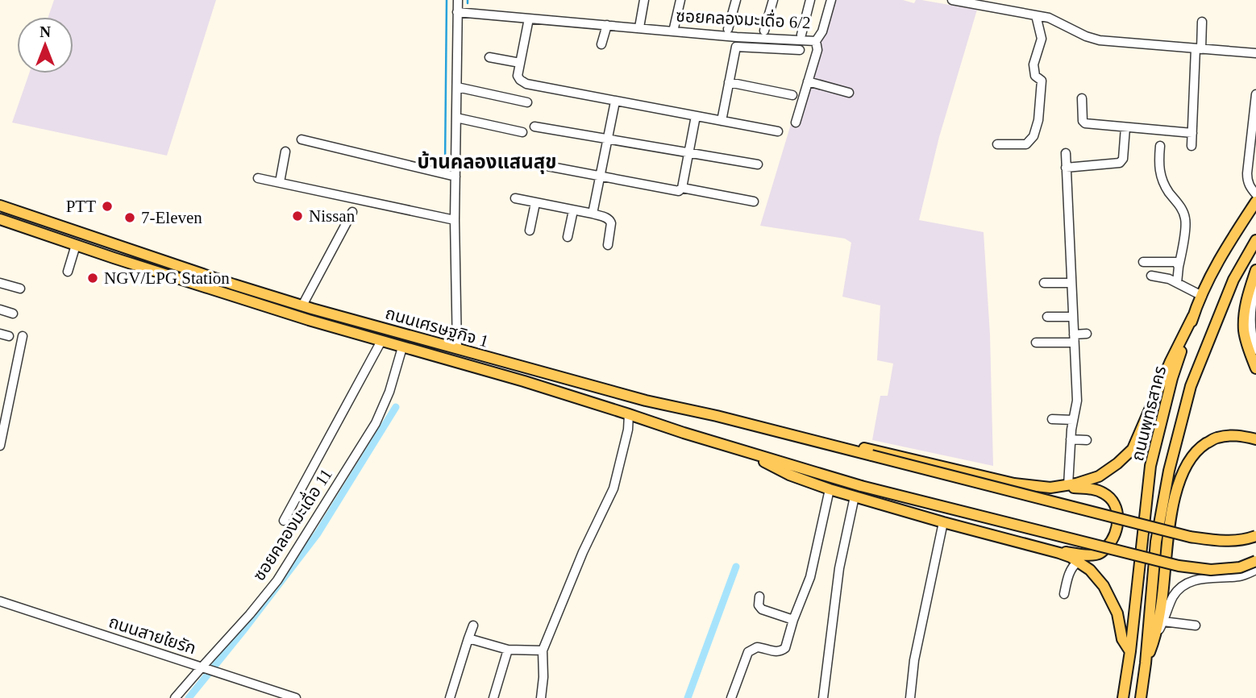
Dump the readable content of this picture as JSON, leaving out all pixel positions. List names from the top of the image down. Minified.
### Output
{"streets":{"main road":["ถนนเศรษฐกิจ 1","ถนนพุทธสาคร"],"street":["ซอยคลองมะเดื่อ 6/2","ซอยคลองมะเดื่อ 11","ถนนสายใยรัก"]},"crossings":[["ถนนเศรษฐกิจ 1","ซอยคลองมะเดื่อ 11"],["ซอยคลองมะเดื่อ 11","ถนนสายใยรัก"]],"districts":["บ้านคลองแสนสุข"],"places":["PTT","Nissan","7-Eleven","NGV/LPG Station"],"north":"top"}
